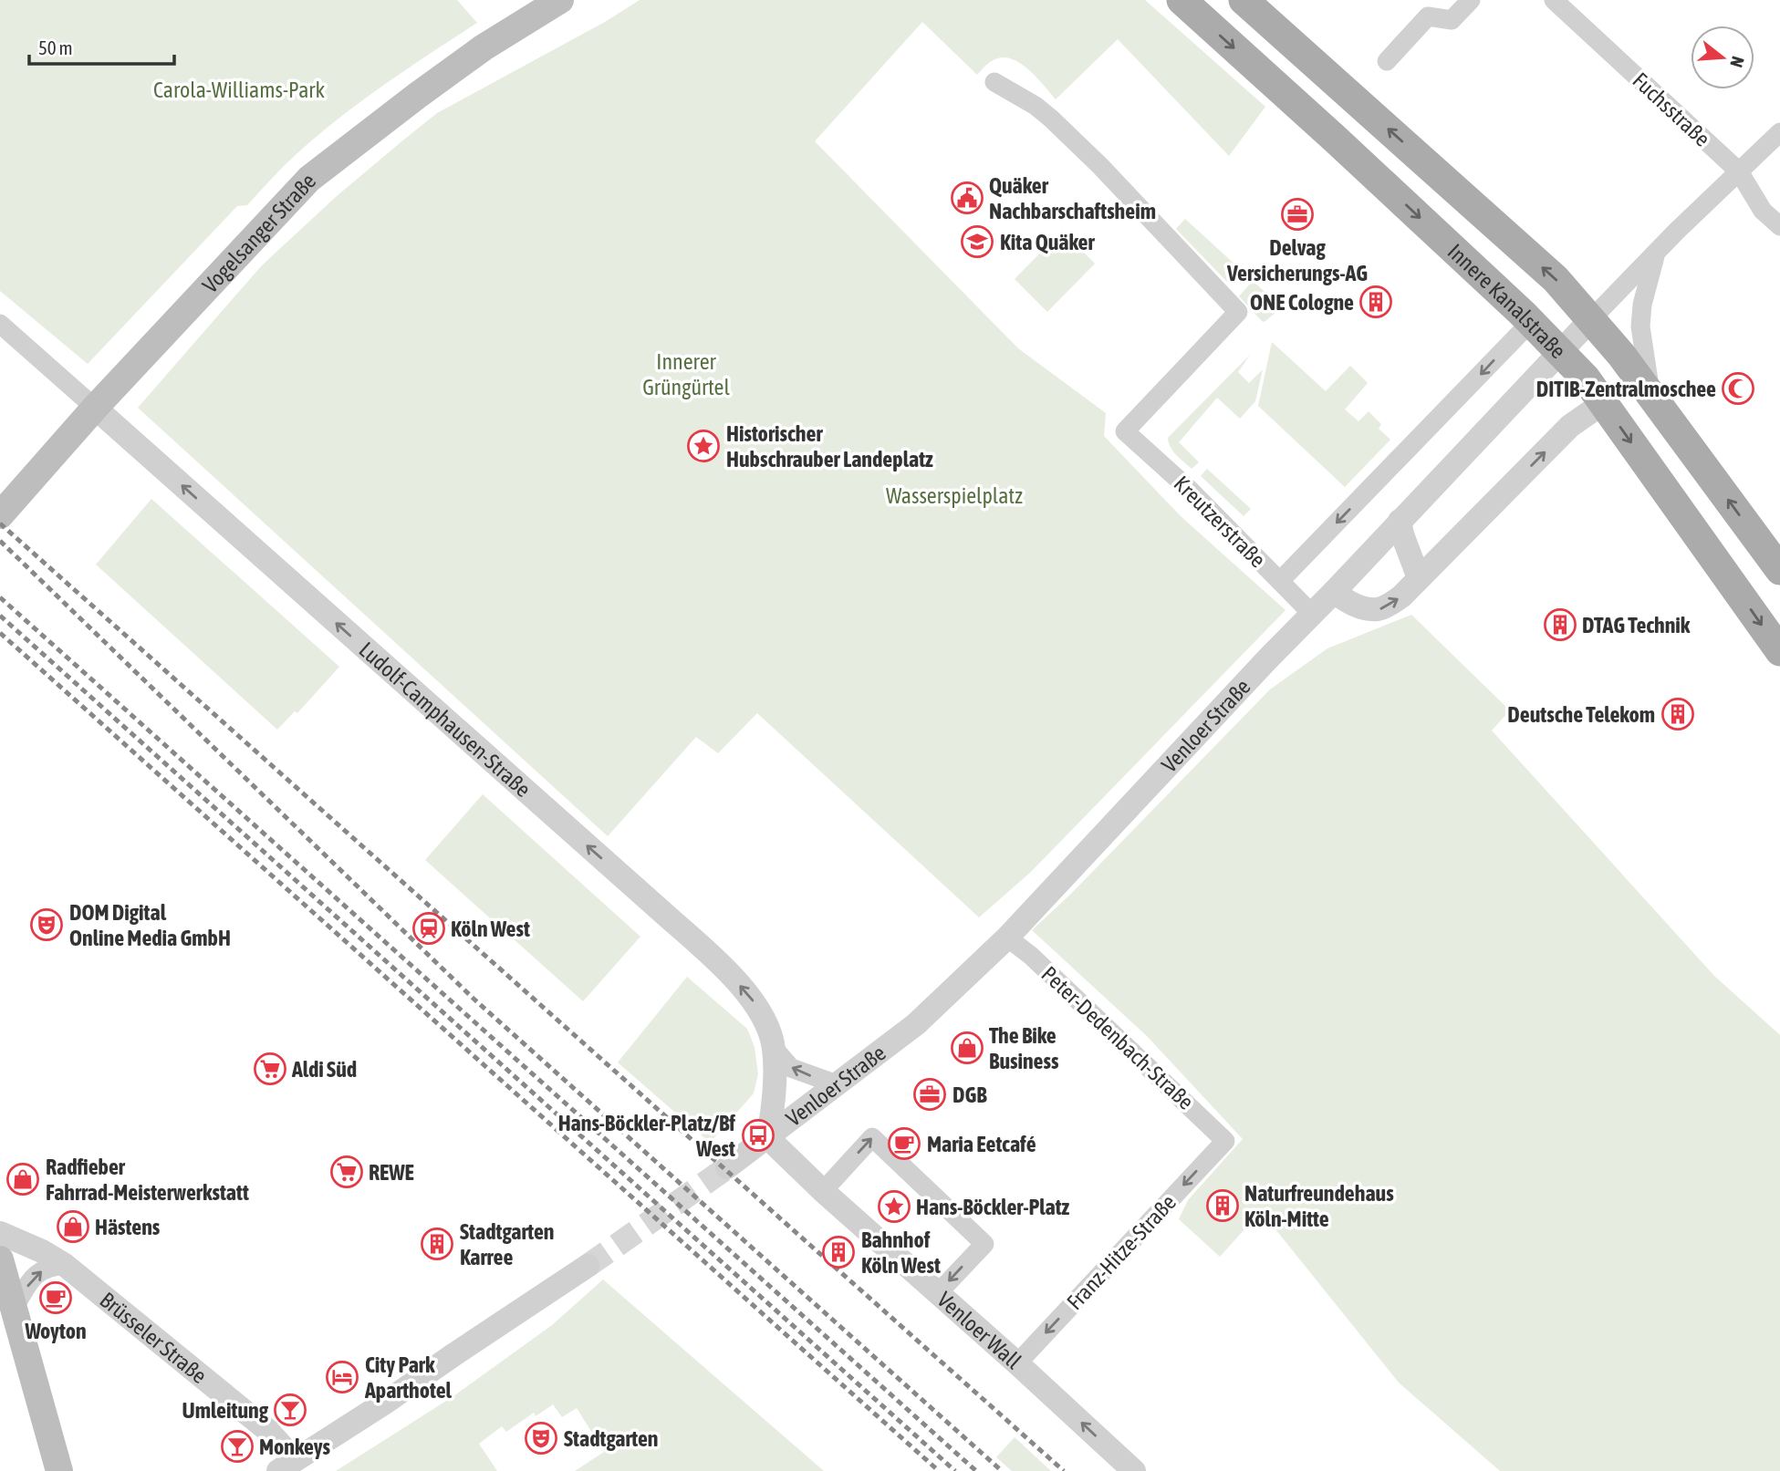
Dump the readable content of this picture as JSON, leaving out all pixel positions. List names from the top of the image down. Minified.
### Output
{"streets":{"main road":["Vogelsanger Straße","Innere Kanalstraße"],"street":["Fuchsstraße","Kreutzerstraße","Ludolf-Camphausen-Straße","Venloer Straße","Peter-Dedenbach-Straße","Franz-Hitze-Straße","Venloer Wall","Brüsseler Straße"]},"crossings":[["Fuchsstraße","Venloer Straße"],["Vogelsanger Straße","Ludolf-Camphausen-Straße"],["Innere Kanalstraße","Venloer Straße"],["Kreutzerstraße","Venloer Straße"],["Ludolf-Camphausen-Straße","Venloer Straße"],["Ludolf-Camphausen-Straße","Venloer Wall"],["Venloer Straße","Peter-Dedenbach-Straße"],["Venloer Straße","Venloer Wall"],["Peter-Dedenbach-Straße","Franz-Hitze-Straße"],["Franz-Hitze-Straße","Venloer Wall"]],"one_way":["Ludolf-Camphausen-Straße","Franz-Hitze-Straße"],"parks":["Carola-Williams-Park","Innerer Grüngürtel","Wasserspielplatz"],"places":{"public building":["Quäker Nachbarschaftsheim"],"office":["Delvag Versicherungs-AG","DGB"],"school or university":["Kita Quäker"],"building":["ONE Cologne","DTAG Technik","Deutsche Telekom","Naturfreundehaus Köln-Mitte","Stadtgarten Karree","Bahnhof Köln West"],"mosque":["DITIB-Zentralmoschee"],"place":["Historischer Hubschrauber Landeplatz","Hans-Böckler-Platz"],"theatre":["DOM Digital Online Media GmbH","Stadtgarten"],"station":["Köln West"],"shop":["The Bike Business","Radfieber Fahrrad-Meisterwerkstatt","Hästens"],"supermarket":["Aldi Süd","REWE"],"bus stop":["Hans-Böckler-Platz/Bf West"],"cafe":["Maria Eetcafé","Woyton"],"hotel":["City Park Aparthotel"],"bar":["Umleitung","Monkeys"]},"scale_bar":"50 m","north":"right"}
